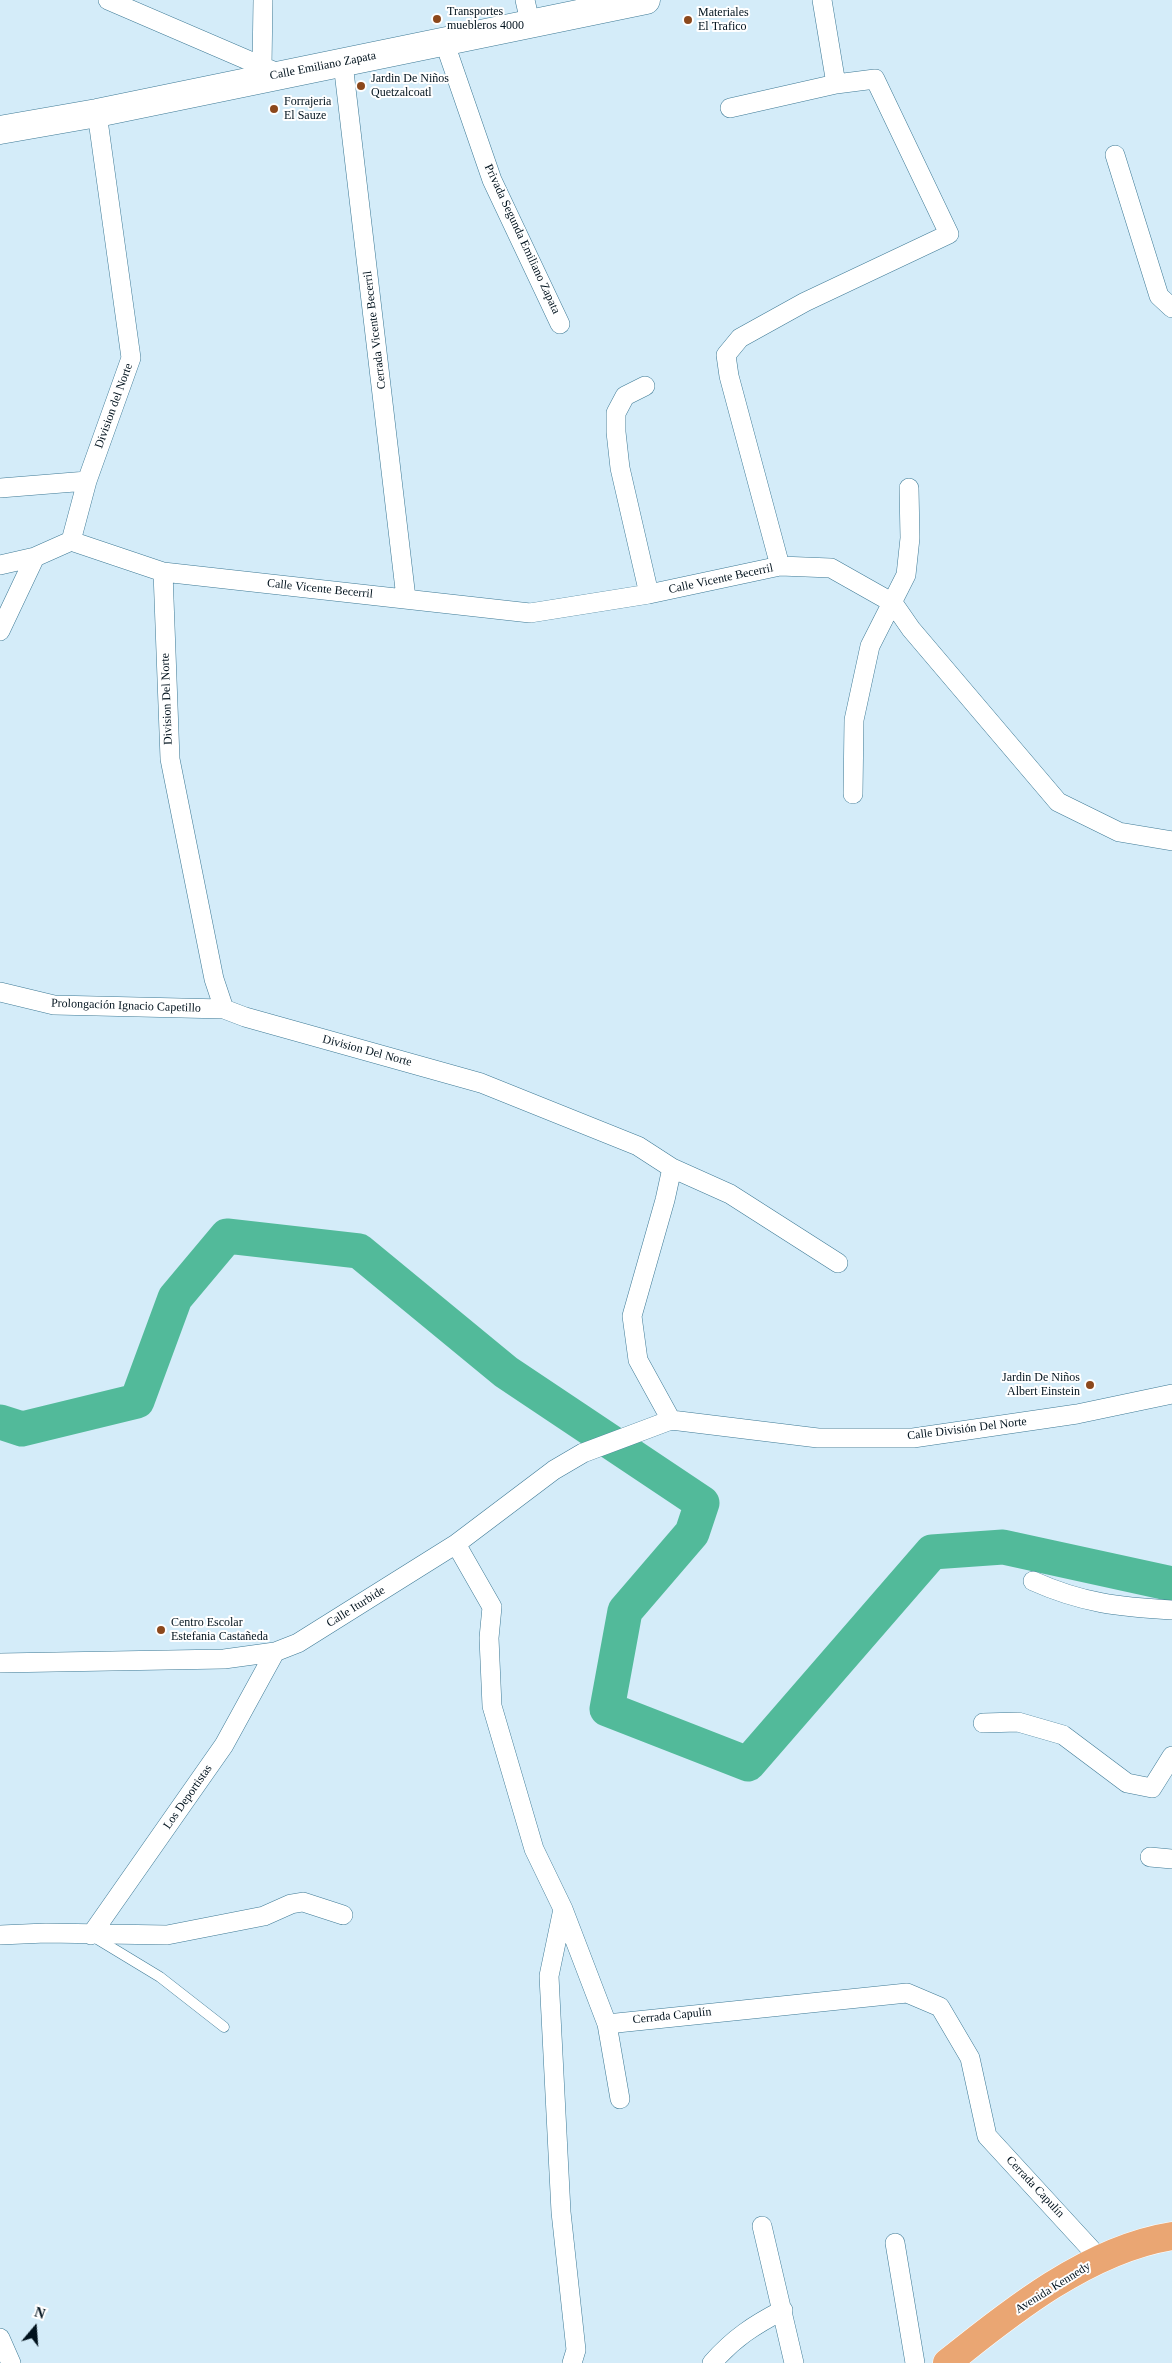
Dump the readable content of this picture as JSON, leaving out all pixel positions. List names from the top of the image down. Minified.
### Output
{"streets":{"main road":["Calle Emiliano Zapata","Avenida Kennedy"],"street":["Privada Segunda Emiliano Zapata","Cerrada Vicente Becerril","Division del Norte","Calle Vicente Becerril","Division Del Norte","Prolongación Ignacio Capetillo","Calle División Del Norte","Calle Iturbide","Los Deportistas","Cerrada Capulín"]},"crossings":[["Calle Emiliano Zapata","Privada Segunda Emiliano Zapata"],["Calle Emiliano Zapata","Cerrada Vicente Becerril"],["Calle Emiliano Zapata","Division del Norte"],["Cerrada Vicente Becerril","Calle Vicente Becerril"],["Calle Vicente Becerril","Division Del Norte"],["Division Del Norte","Prolongación Ignacio Capetillo"],["Calle División Del Norte","Calle Iturbide"],["Calle Iturbide","Los Deportistas"],["Cerrada Capulín","Avenida Kennedy"]],"places":["Transportes muebleros 4000","Materiales El Trafico","Jardin De Niños Quetzalcoatl","Forrajeria El Sauze","Jardin De Niños Albert Einstein","Centro Escolar Estefania Castañeda"],"north":"top"}
